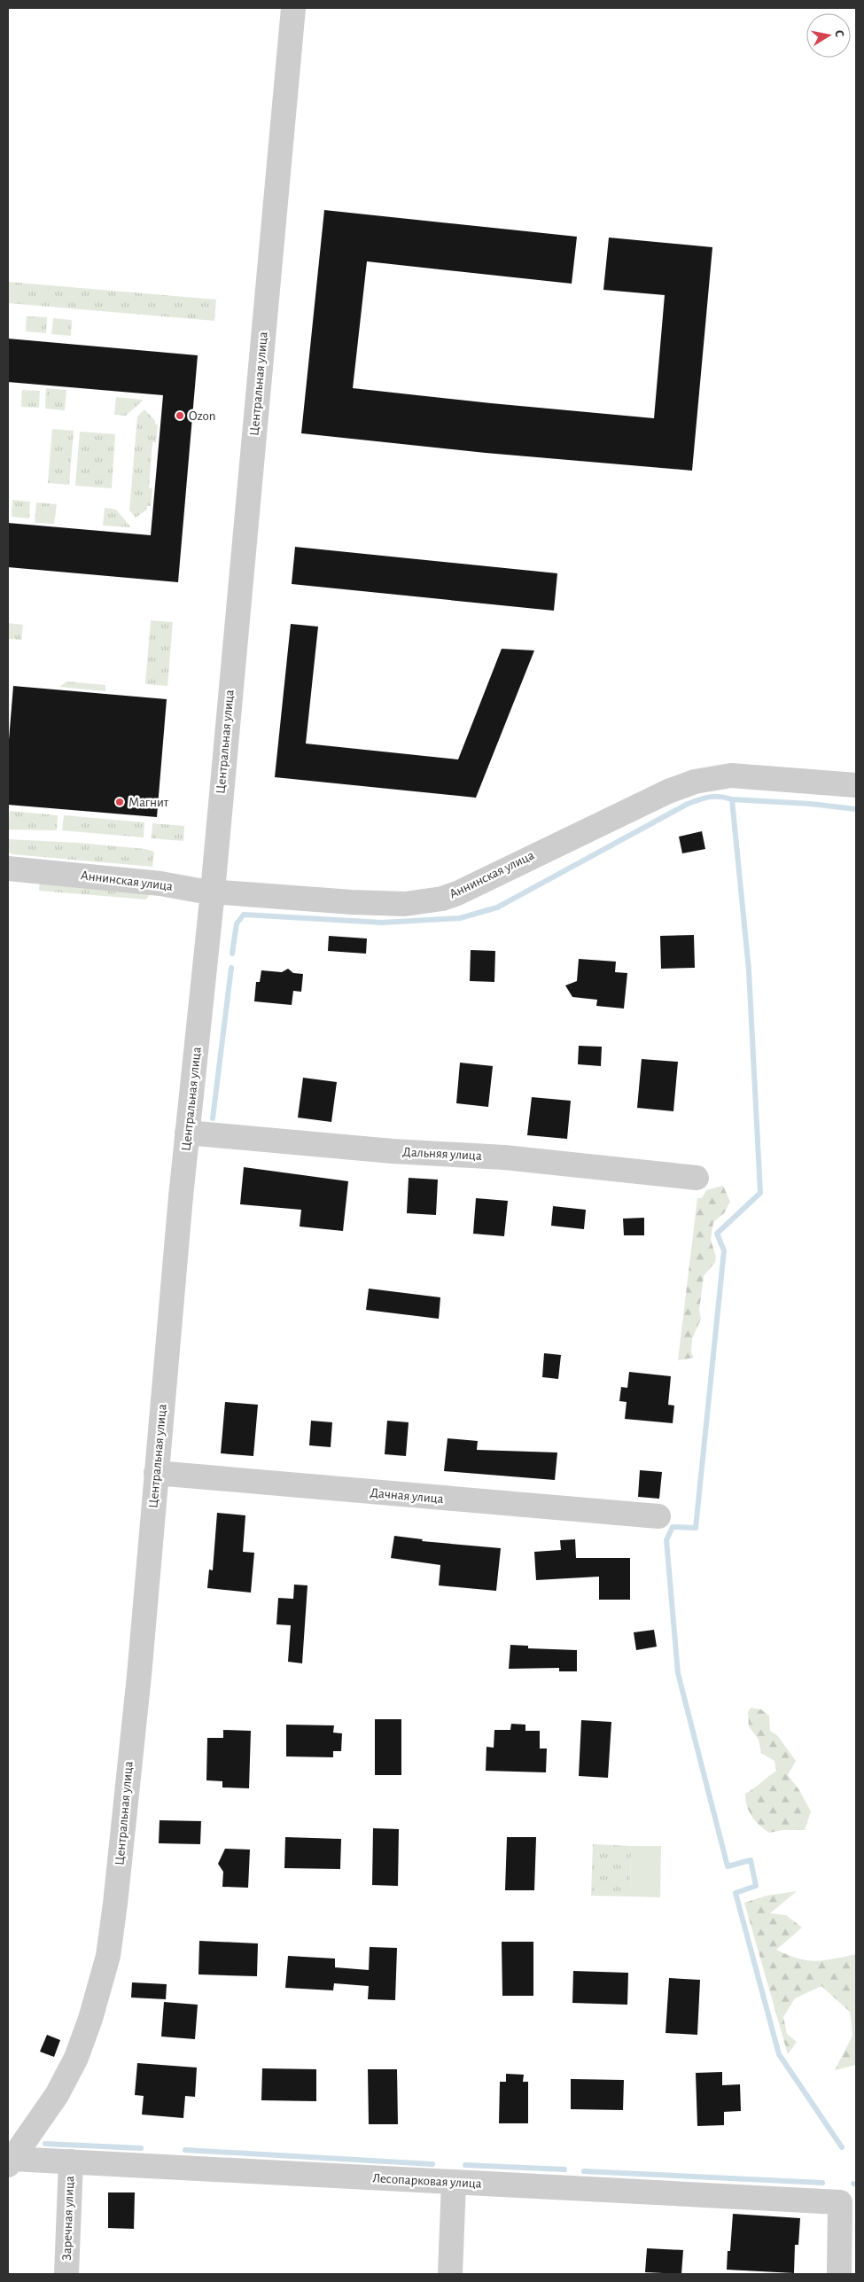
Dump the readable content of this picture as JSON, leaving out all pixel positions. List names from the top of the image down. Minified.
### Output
{"streets":{"street":["Центральная улица","Аннинская улица","Дальняя улица","Дачная улица","Лесопарковая улица","Заречная улица"]},"crossings":[["Центральная улица","Аннинская улица"],["Центральная улица","Дальняя улица"],["Центральная улица","Дачная улица"],["Центральная улица","Лесопарковая улица"],["Лесопарковая улица","Заречная улица"]],"places":["Ozon","Магнит"],"north":"right"}
